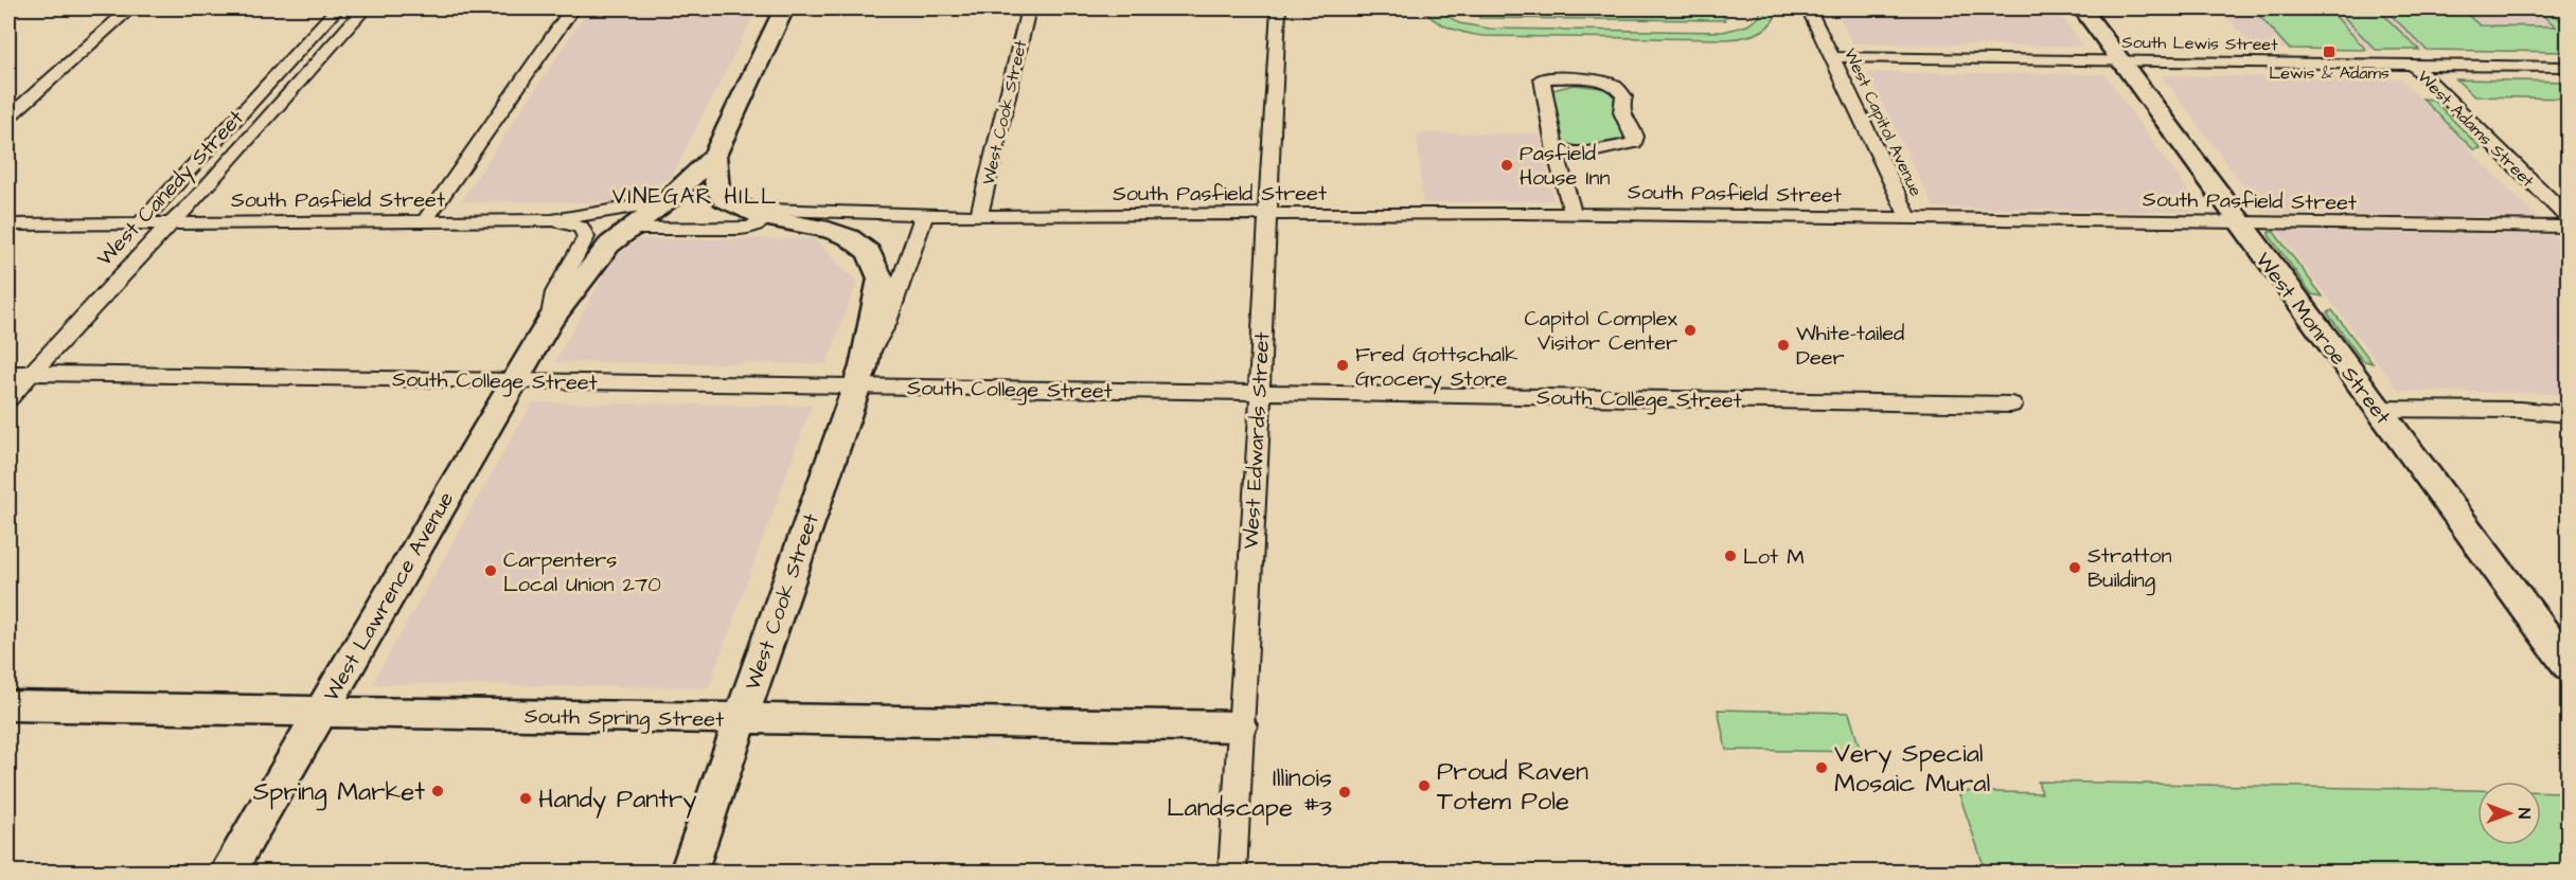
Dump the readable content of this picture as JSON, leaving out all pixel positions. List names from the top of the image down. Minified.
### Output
{"streets":{"street":["South Lewis Street","West Cook Street","West Capitol Avenue","West Adams Street","West Canedy Street","South Pasfield Street","West Monroe Street","South College Street","West Edwards Street","West Lawrence Avenue","South Spring Street"]},"crossings":[["South Lewis Street","West Capitol Avenue"],["South Lewis Street","West Adams Street"],["South Lewis Street","West Monroe Street"],["West Cook Street","South Pasfield Street"],["West Cook Street","South College Street"],["West Cook Street","West Lawrence Avenue"],["West Cook Street","South Spring Street"],["West Capitol Avenue","South Pasfield Street"],["West Canedy Street","South Pasfield Street"],["West Canedy Street","South College Street"],["South Pasfield Street","West Monroe Street"],["South Pasfield Street","West Edwards Street"],["South Pasfield Street","West Lawrence Avenue"],["South College Street","West Edwards Street"],["South College Street","West Lawrence Avenue"],["West Edwards Street","South Spring Street"],["West Lawrence Avenue","South Spring Street"]],"districts":["VINEGAR HILL"],"places":{"transit":["Lewis & Adams"],"other":["Pasfield House Inn","Capitol Complex Visitor Center","White-tailed Deer","Fred Gottschalk Grocery Store","Lot M","Stratton Building","Carpenters Local Union 270","Very Special Mosaic Mural","Proud Raven Totem Pole","Spring Market","Illinois Landscape #3","Handy Pantry"]},"north":"right"}
